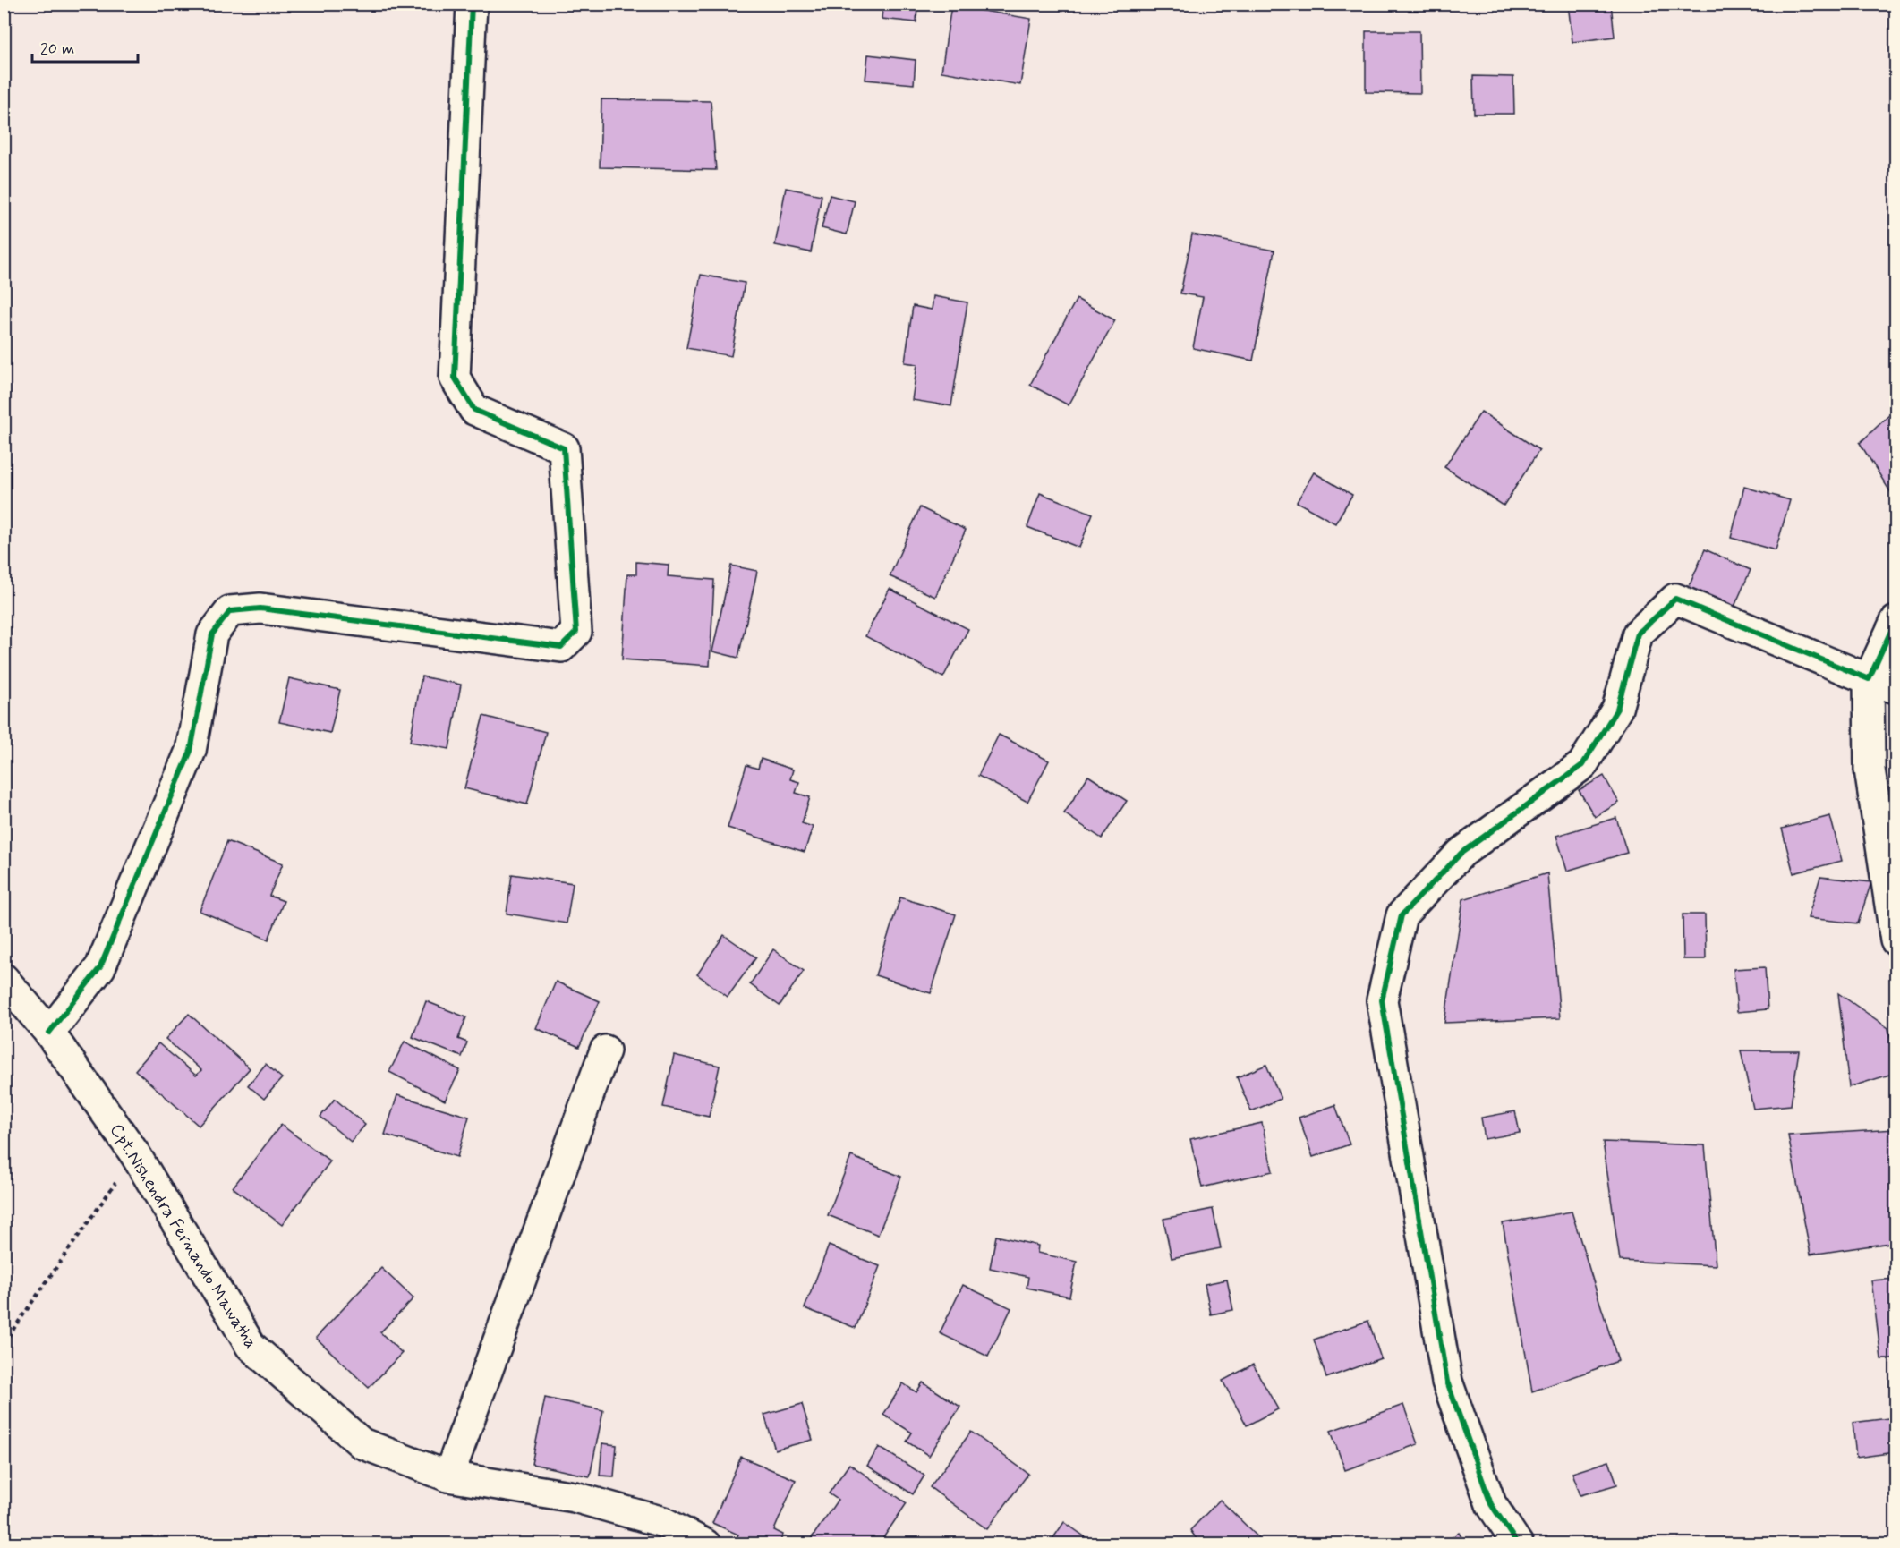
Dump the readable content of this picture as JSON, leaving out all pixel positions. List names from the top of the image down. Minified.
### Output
{"streets":{"street":["Cpt.Nishendra Fernando Mawatha"]},"scale_bar":"20 m"}
